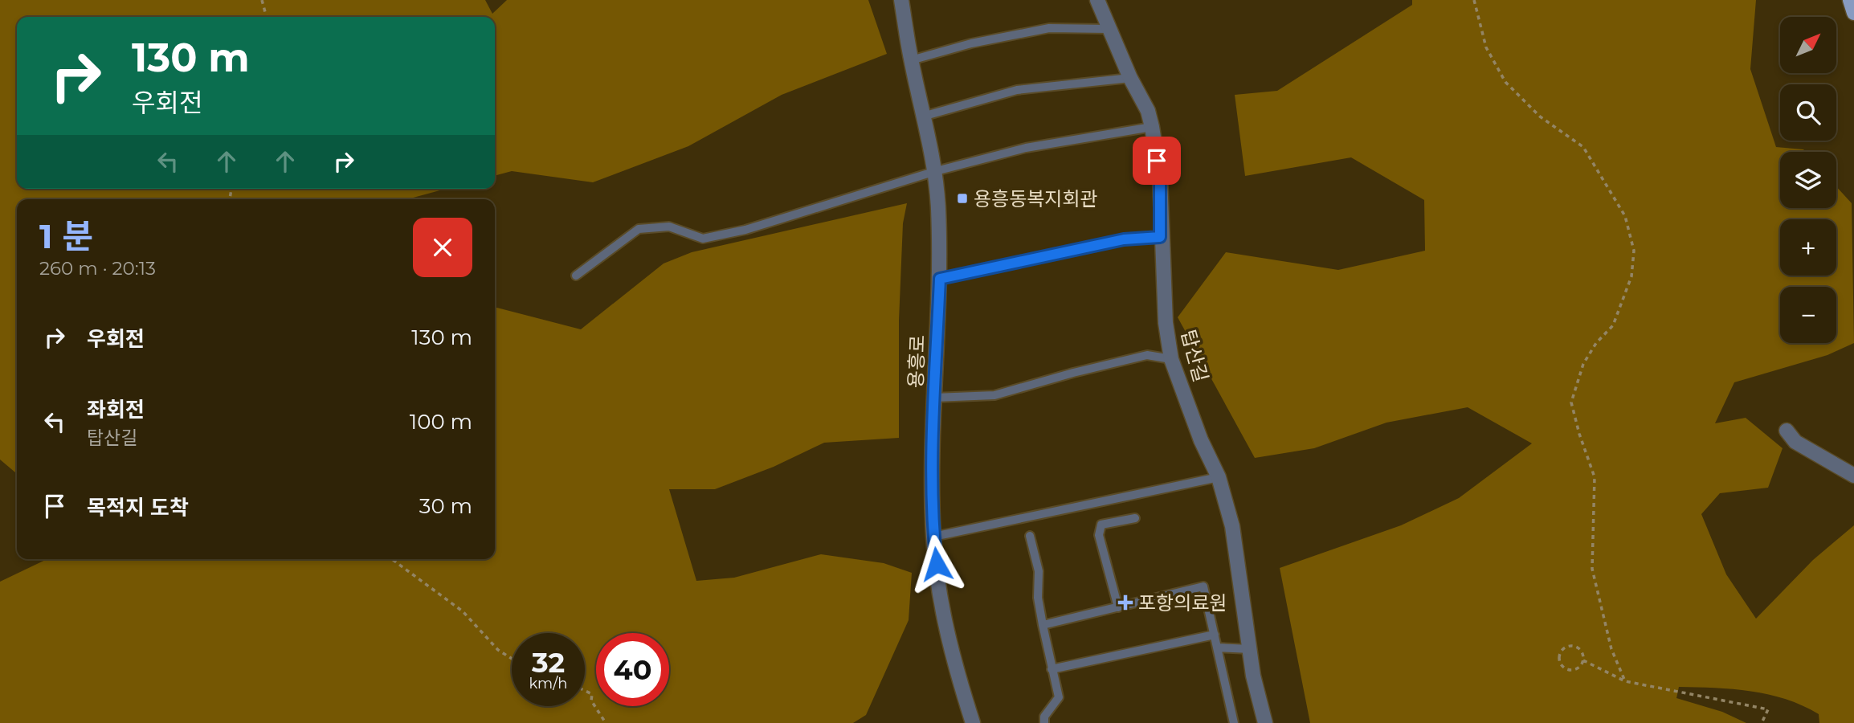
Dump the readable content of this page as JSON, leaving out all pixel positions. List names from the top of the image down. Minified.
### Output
{"streets":{"street":["탑산길","용흥로"]},"places":{"transit":["용흥동복지회관"],"health":["포항의료원"]},"north":"top right","page":{"map_buttons":["+","−"],"turn":["130 m","우회전"],"heading":["1 분","260 m · 20:13"],"list":[{"name":"우회전","value":"130 m"},{"name":"좌회전","note":"탑산길","value":"100 m"},{"name":"목적지 도착","value":"30 m"}],"speed":"32 km/h","limit":"40"}}
